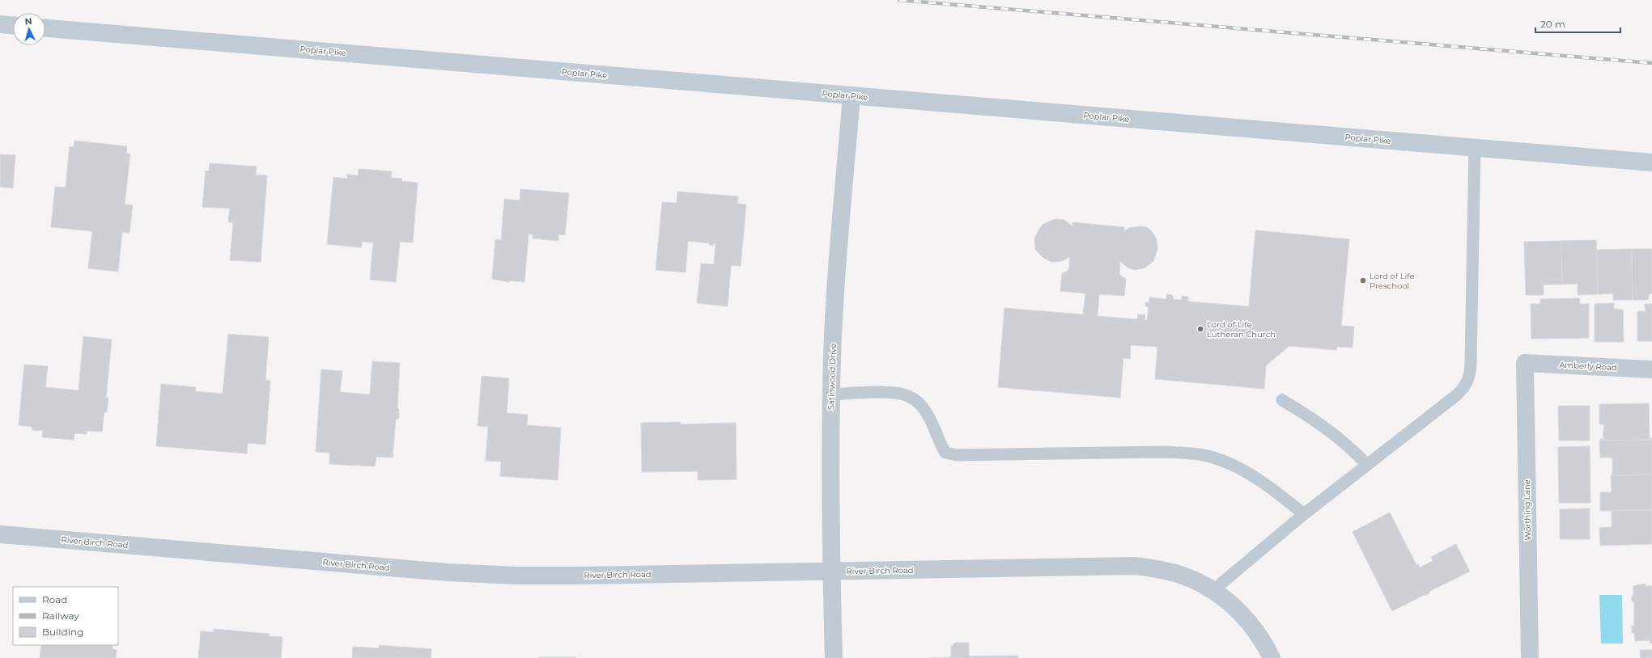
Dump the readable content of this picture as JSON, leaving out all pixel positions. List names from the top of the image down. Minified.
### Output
{"streets":{"main road":["Poplar Pike"],"street":["Amberly Road","Satinwood Drive","Worthing Lane","River Birch Road"]},"crossings":[["Poplar Pike","Satinwood Drive"],["Amberly Road","Worthing Lane"],["Satinwood Drive","River Birch Road"]],"places":["Lord of Life Preschool","Lord of Life Lutheran Church"],"legend":["Road","Railway","Building"],"scale_bar":"20 m","north":"top"}
